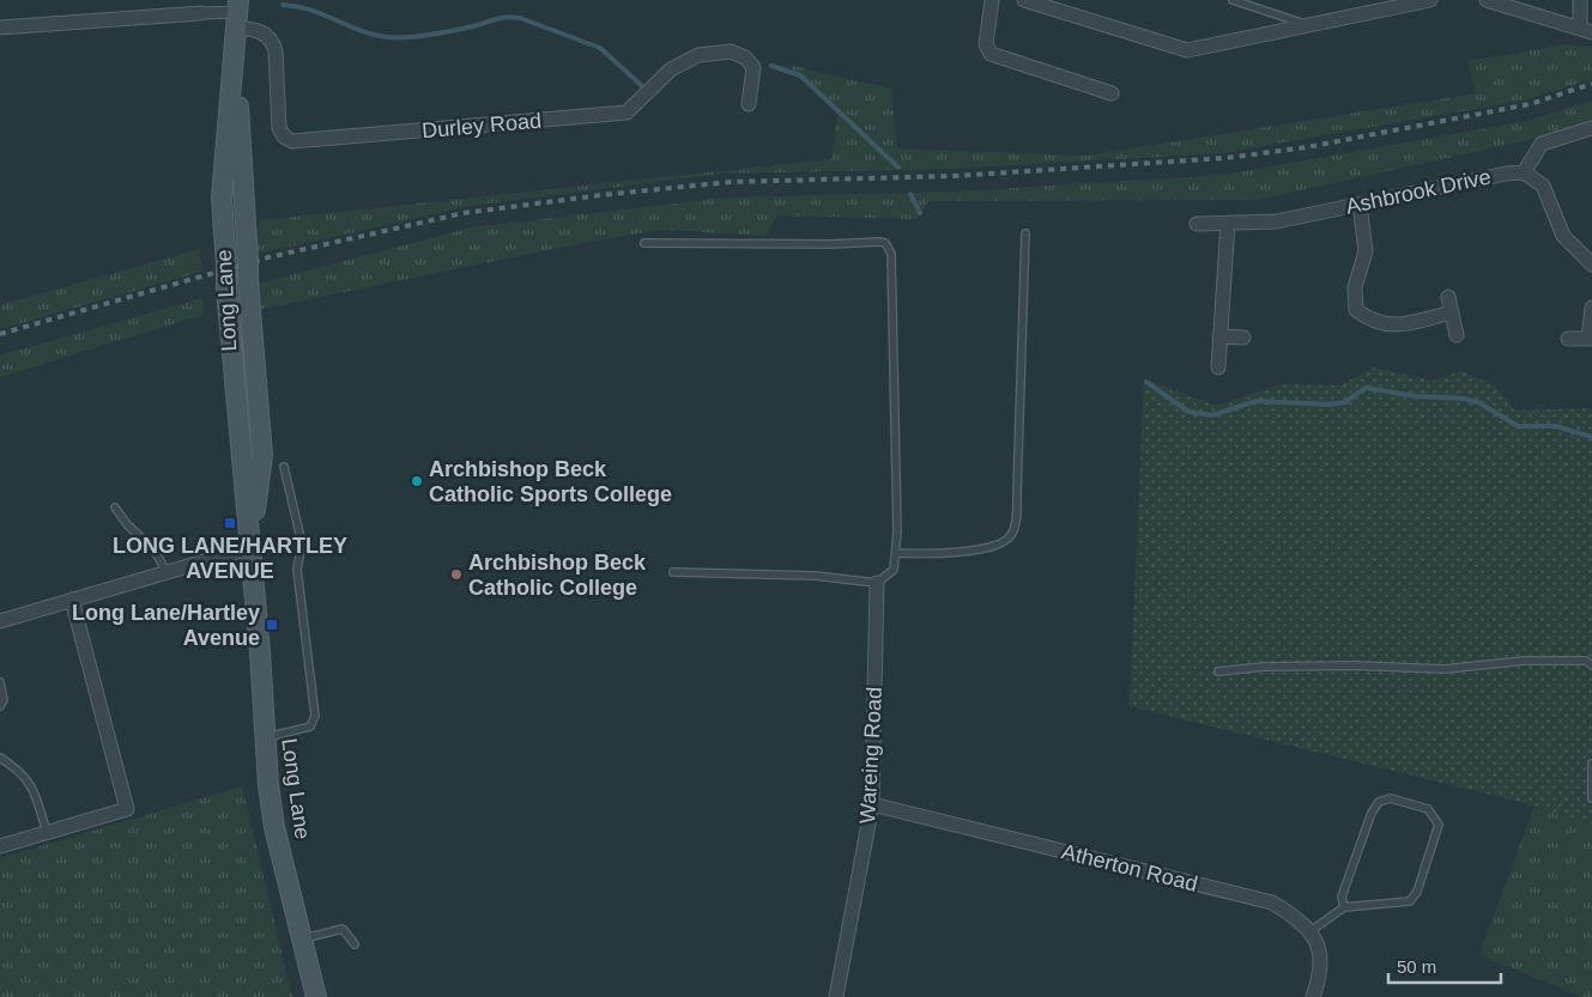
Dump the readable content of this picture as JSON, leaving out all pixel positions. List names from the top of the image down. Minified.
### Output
{"streets":{"main road":["Long Lane"],"street":["Durley Road","Ashbrook Drive","Wareing Road","Atherton Road"]},"crossings":[["Durley Road","Long Lane"],["Wareing Road","Atherton Road"]],"places":{"other":["Archbishop Beck Catholic Sports College","Archbishop Beck Catholic College"],"transit":["LONG LANE/HARTLEY AVENUE","Long Lane/Hartley Avenue"]},"scale_bar":"50 m"}
